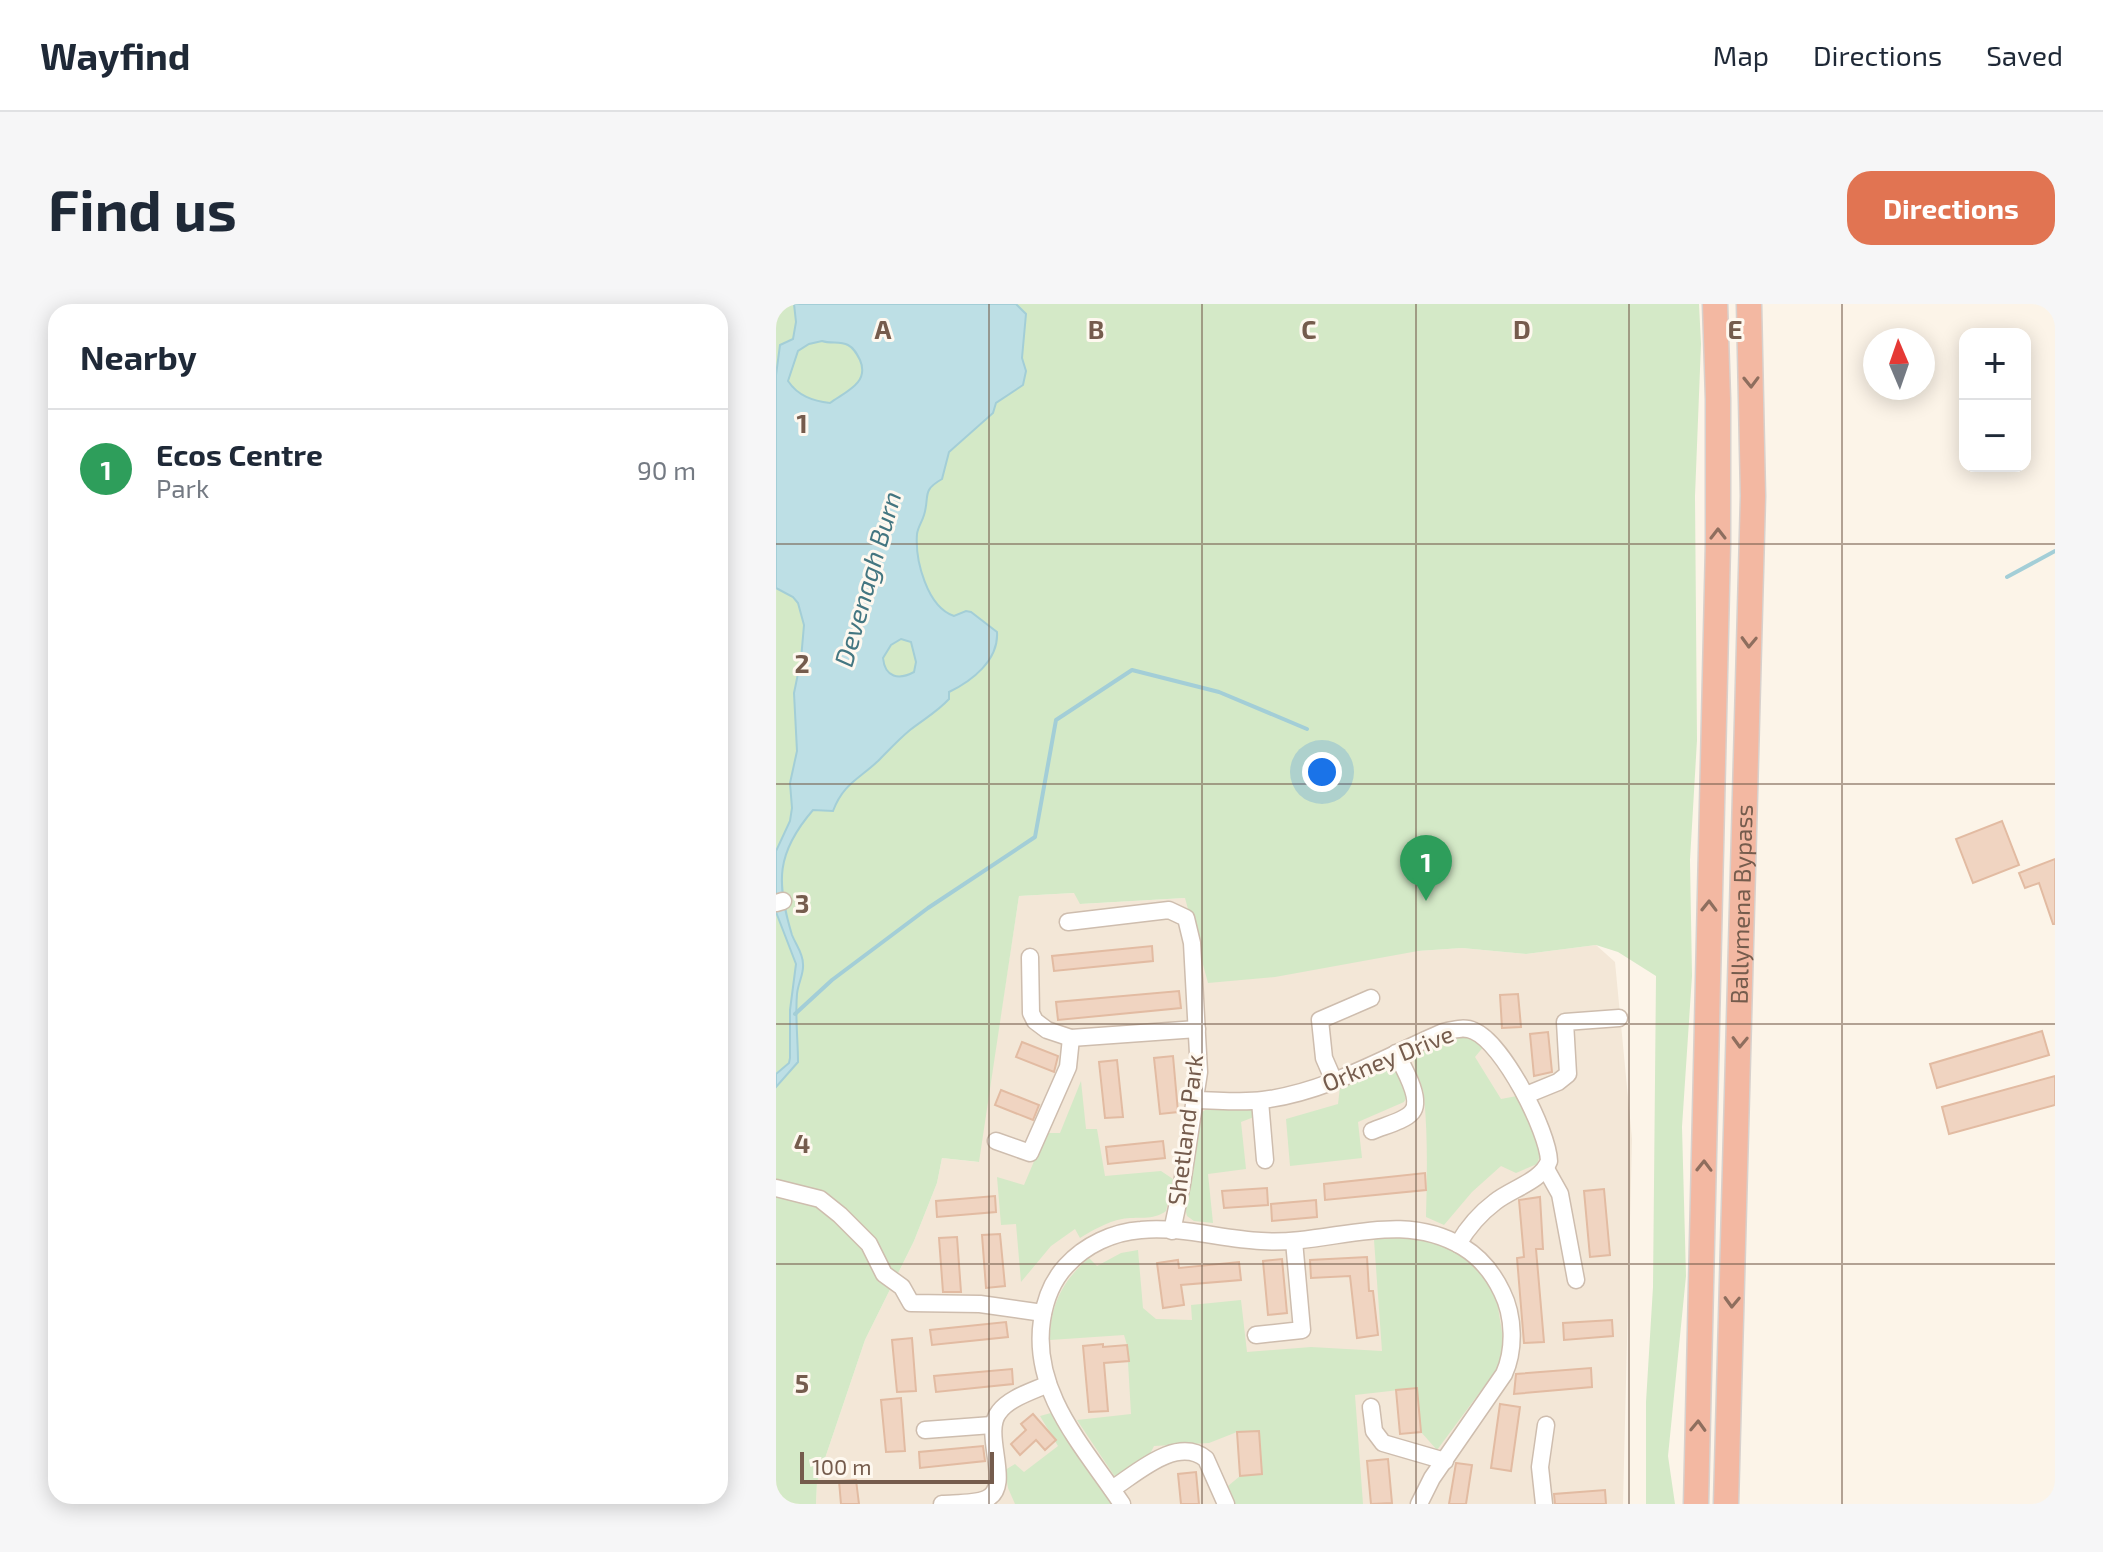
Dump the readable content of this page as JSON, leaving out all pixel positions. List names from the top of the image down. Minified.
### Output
{"streets":{"highway":["Ballymena Bypass"],"street":["Orkney Drive","Shetland Park"]},"crossings":[["Orkney Drive","Shetland Park"]],"water":["Devenagh Burn"],"scale_bar":"100 m","north":"top","page":{"header":"Wayfind","nav":["Map","Directions","Saved"],"buttons":"Directions","title":"Find us","heading":"Nearby","map_buttons":["+","−"],"list":[{"mark":"1","name":"Ecos Centre","note":"Park","value":"90 m"}],"pins":"1","scale":"100 m"},"grid":{"columns":["A","B","C","D","E"],"rows":["1","2","3","4","5"]}}
